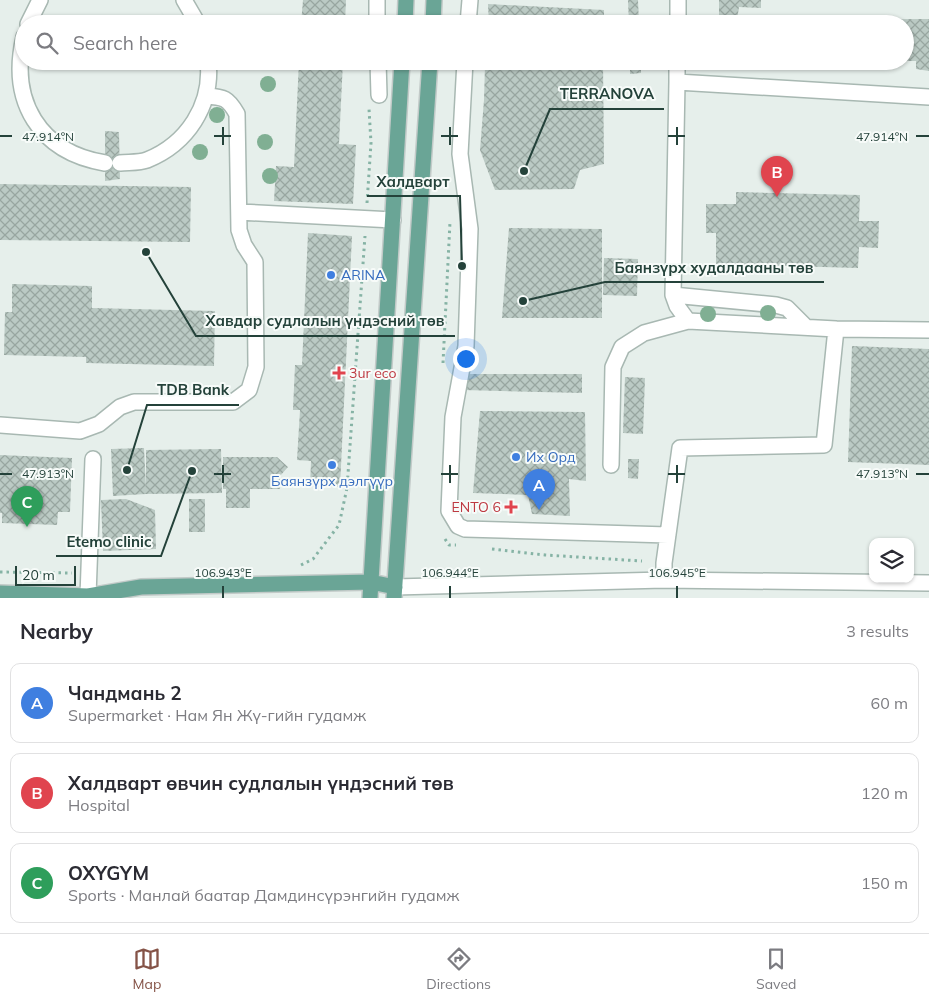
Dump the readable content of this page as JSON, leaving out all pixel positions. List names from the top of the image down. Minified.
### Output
{"places":{"other":["TERRANOVA","Хавдар судлалын үндэсний төв","Халдварт","ARINA","Баянзүрх худалдааны төв","Их Орд","Баянзүрх дэлгүүр","TDB Bank","Etemo clinic"],"health":["3ur eco","ENTO 6"]},"scale_bar":"20 m","page":{"search":"Search here","pins":["B","A","C"],"scale":"20 m","heading":["Nearby","3 results"],"list":[{"mark":"A","name":"Чандмань 2","note":"Supermarket · Нам Ян Жү-гийн гудамж","value":"60 m"},{"mark":"B","name":"Халдварт өвчин судлалын үндэсний төв","note":"Hospital","value":"120 m"},{"mark":"C","name":"OXYGYM","note":"Sports · Манлай баатар Дамдинсүрэнгийн гудамж","value":"150 m"}],"nav":["Map","Directions","Saved"]},"coordinates":["47.914°N","47.913°N","106.943°E","106.944°E","106.945°E"]}
